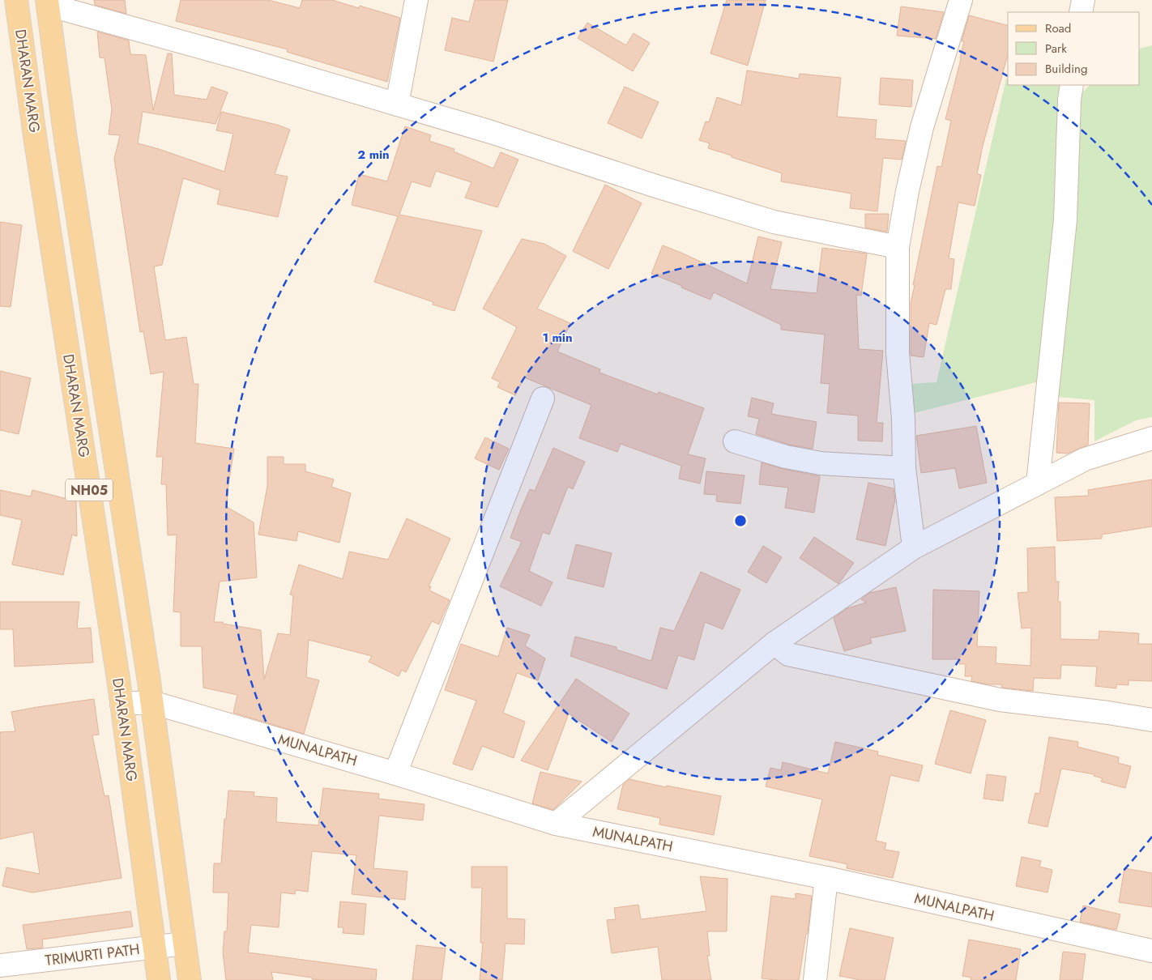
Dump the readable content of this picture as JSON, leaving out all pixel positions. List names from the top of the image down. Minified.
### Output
{"streets":{"main road":["DHARAN MARG","NH05"],"street":["MUNALPATH","TRIMURTI PATH"]},"crossings":[["DHARAN MARG","MUNALPATH"],["DHARAN MARG","TRIMURTI PATH"]],"legend":["Road","Park","Building"],"rings":["2 min","1 min"]}
